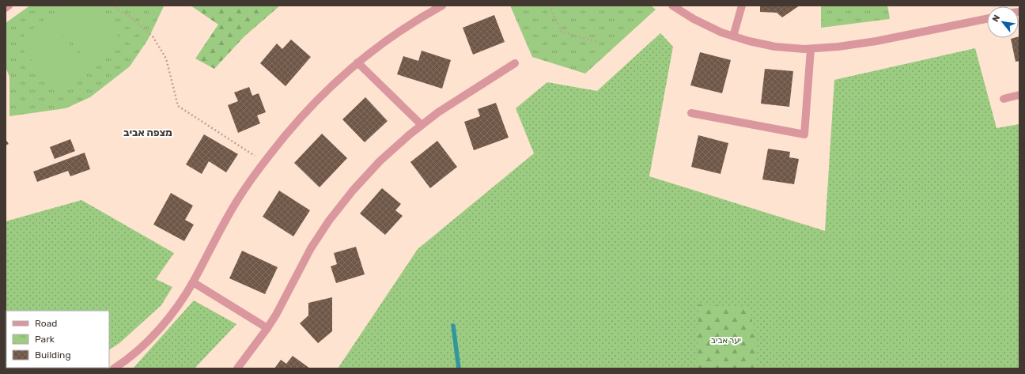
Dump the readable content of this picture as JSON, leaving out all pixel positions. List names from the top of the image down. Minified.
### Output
{"districts":["מצפה אביב"],"parks":["יער אביב"],"legend":["Road","Park","Building"],"north":"top left"}
